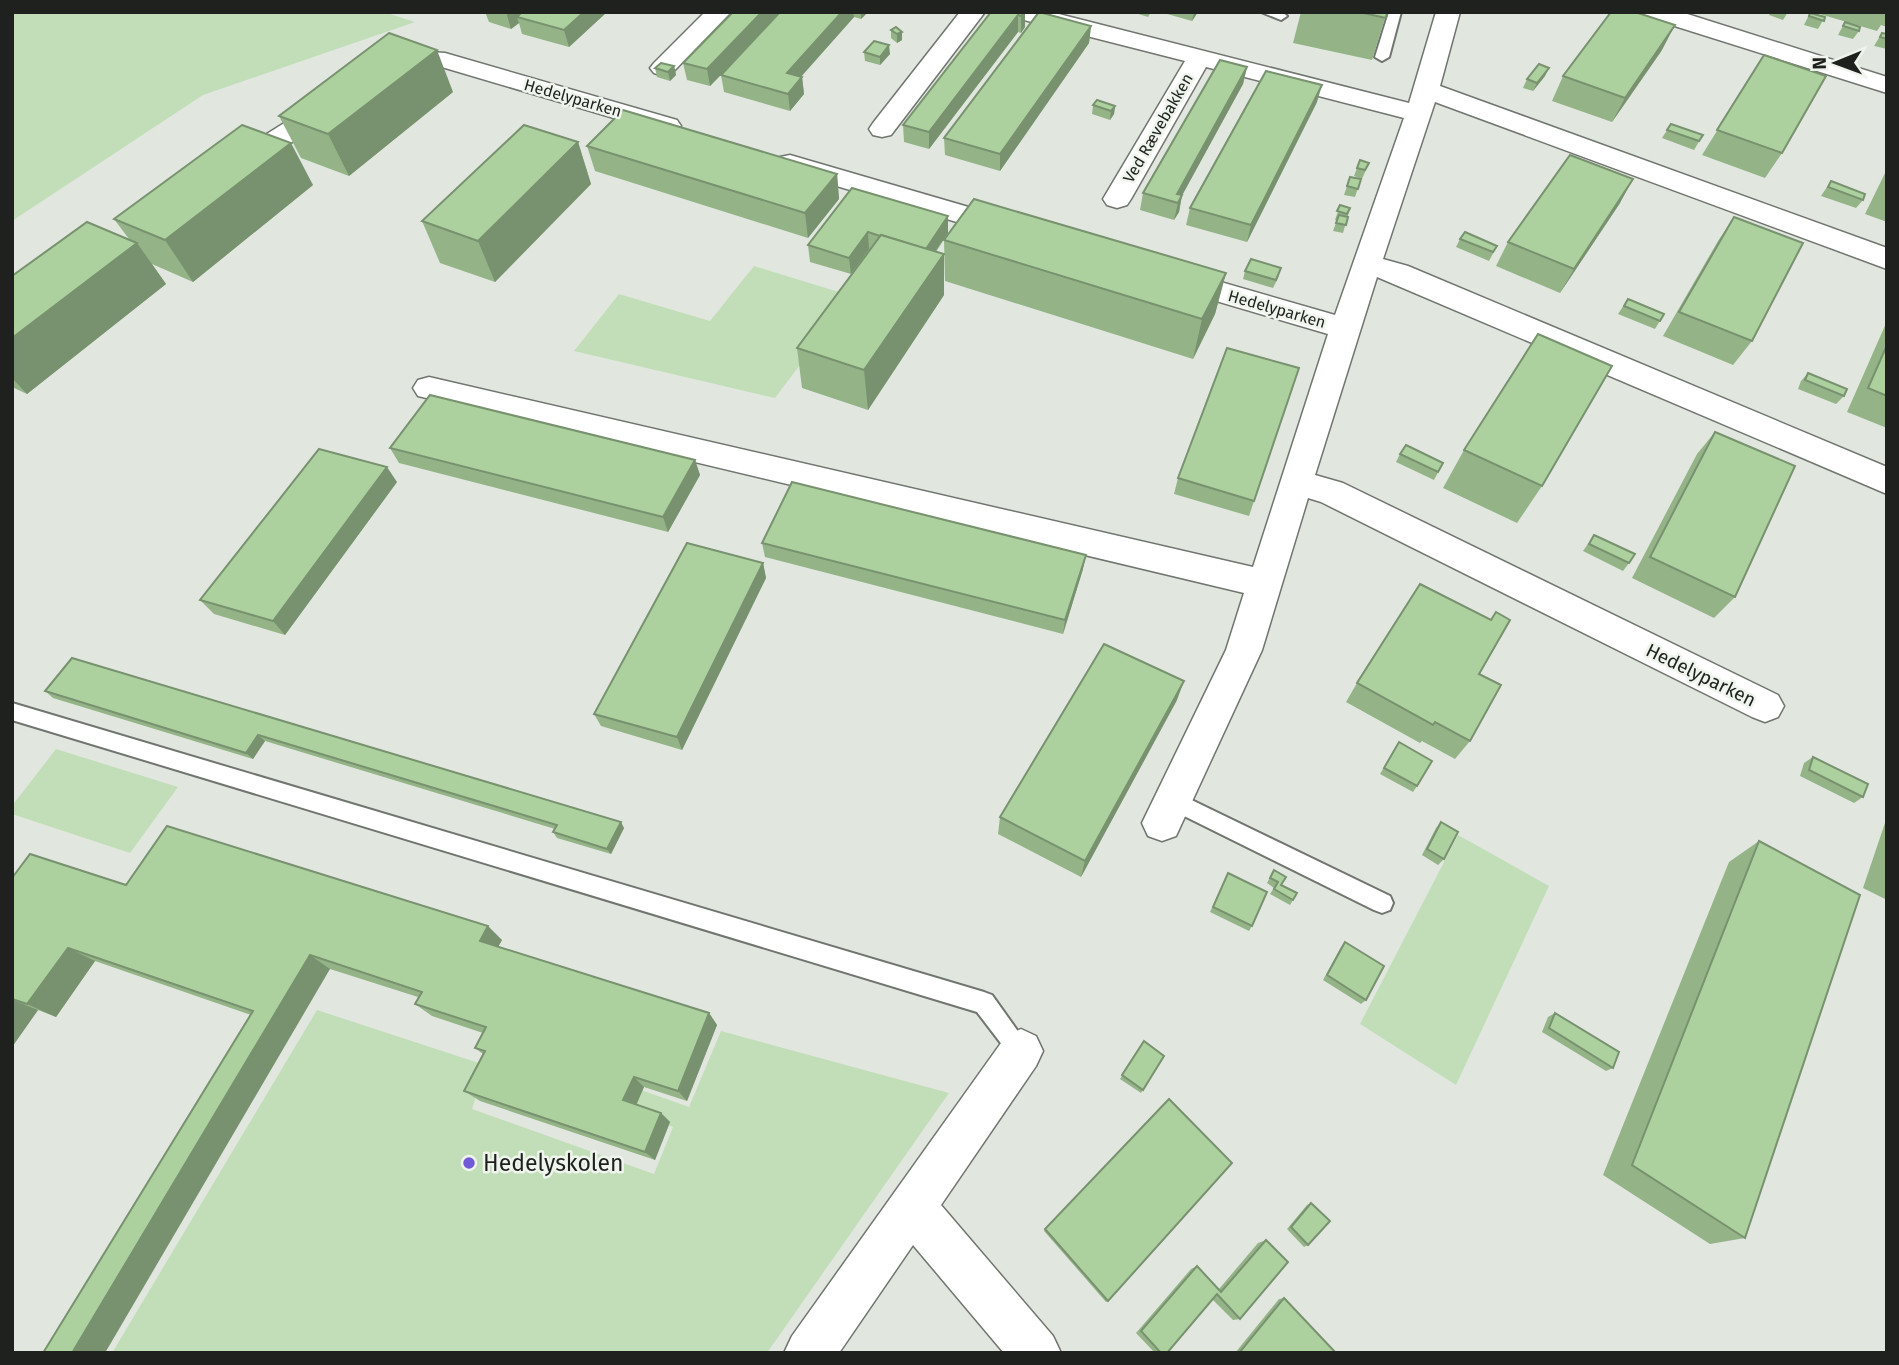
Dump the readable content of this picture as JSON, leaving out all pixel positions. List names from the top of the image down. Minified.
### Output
{"streets":{"street":["Hedelyparken","Ved Rævebakken"]},"crossings":[["Hedelyparken","Ved Rævebakken"]],"places":["Hedelyskolen"],"north":"left"}
